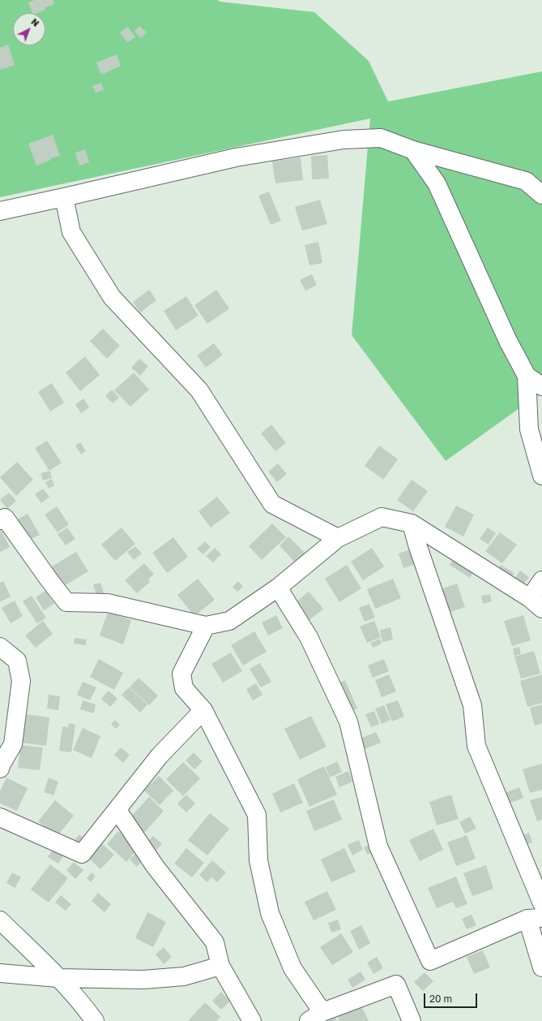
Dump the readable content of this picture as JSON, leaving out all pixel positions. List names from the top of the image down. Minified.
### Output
{"scale_bar":"20 m","north":"top right"}
